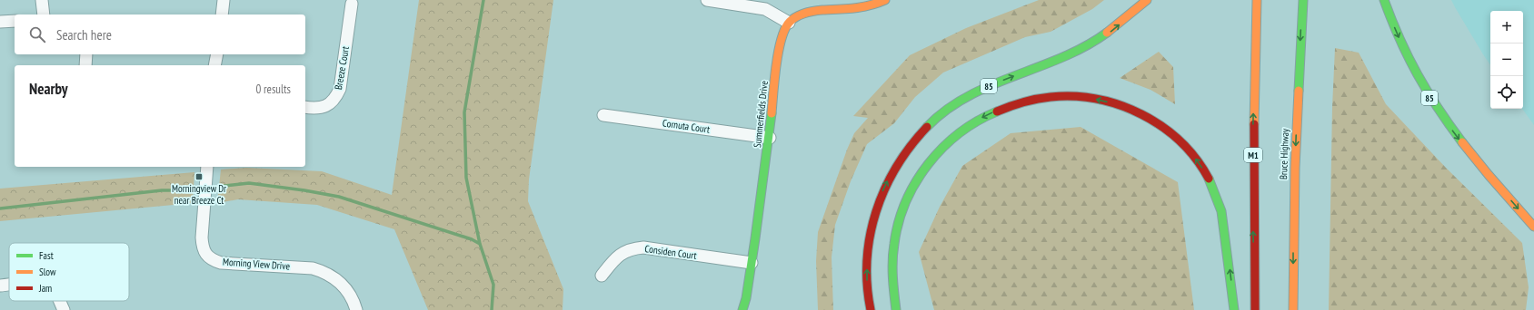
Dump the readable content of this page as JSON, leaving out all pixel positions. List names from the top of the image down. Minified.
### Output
{"streets":{"main road":["85","Summerfields Drive","Bruce Highway","M1"],"street":["Breeze Court","Cornuta Court","Considen Court","Morning View Drive"]},"crossings":[["Summerfields Drive","Cornuta Court"],["Summerfields Drive","Considen Court"]],"places":{"transit":["Morningview Dr near Breeze Ct"]},"legend":["Fast","Slow","Jam"],"page":{"map_buttons":["+","−"],"search":"Search here","heading":["Nearby","0 results"]}}
